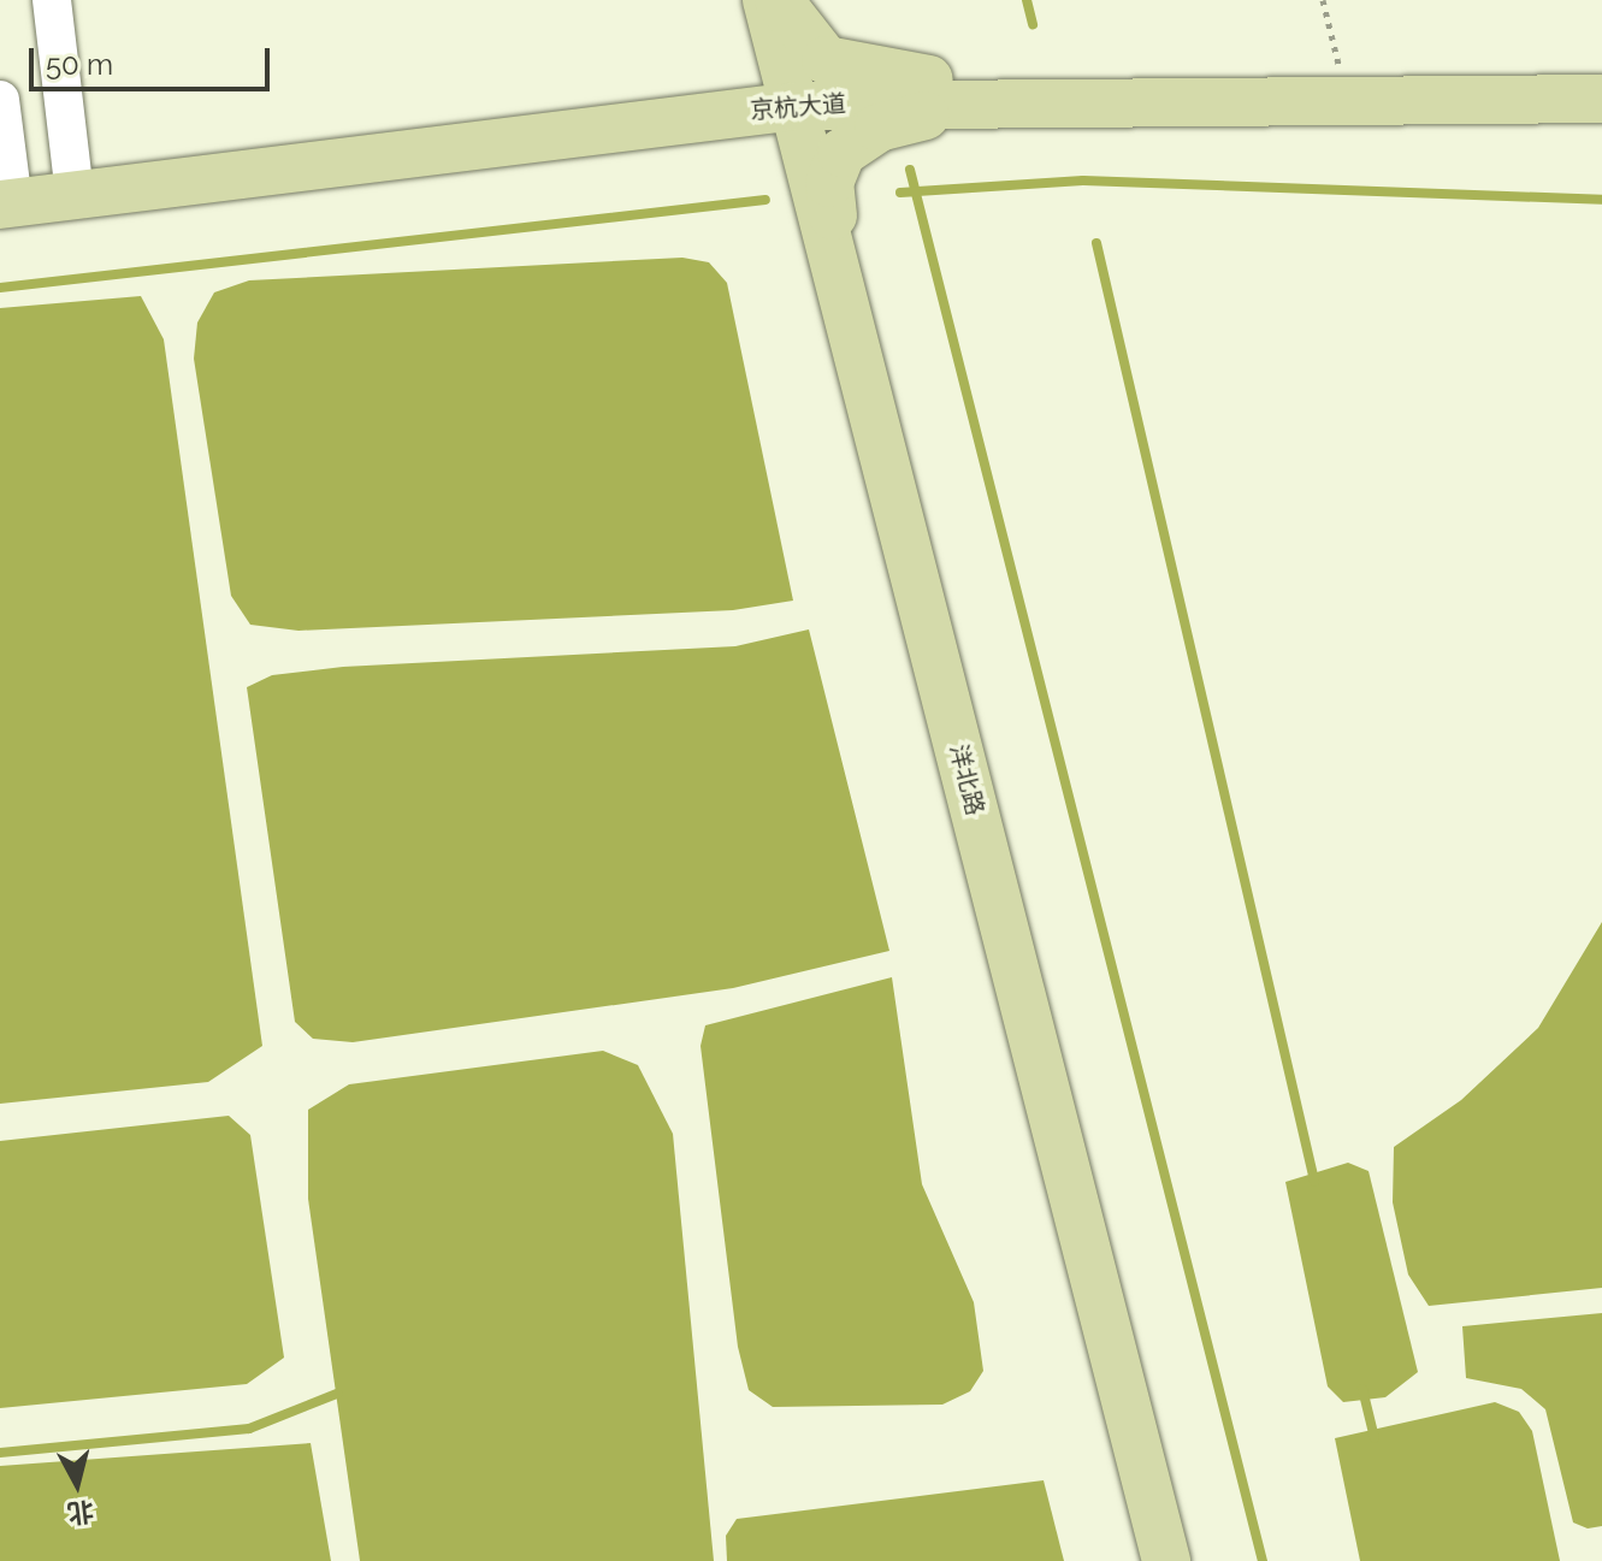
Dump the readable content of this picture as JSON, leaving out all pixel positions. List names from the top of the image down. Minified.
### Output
{"streets":{"main road":["京杭大道","洋北路"]},"crossings":[["京杭大道","洋北路"]],"scale_bar":"50 m","north":"bottom"}
